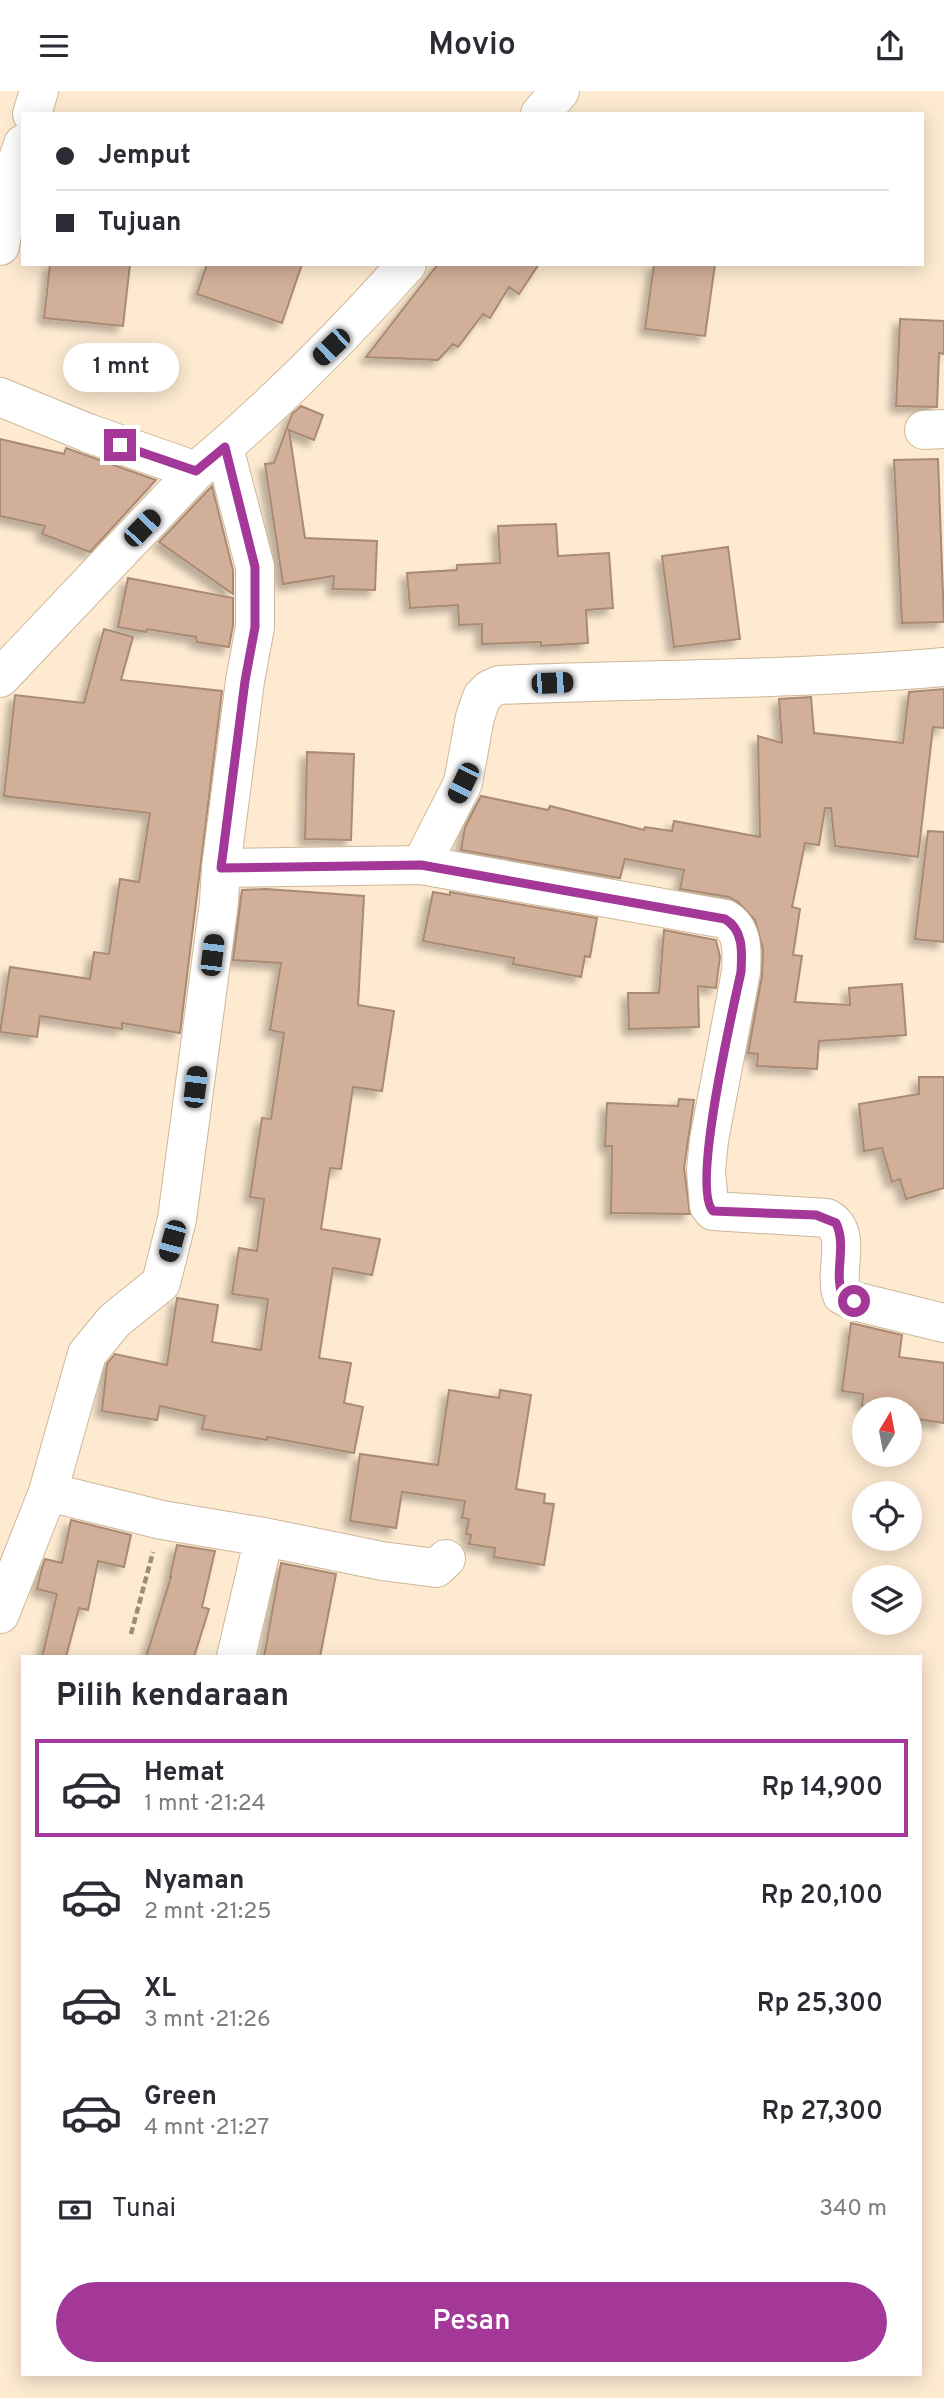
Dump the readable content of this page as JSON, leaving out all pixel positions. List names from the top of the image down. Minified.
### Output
{"north":"top","page":{"header":"Movio","banner":["Jemput","Tujuan"],"bubble":"1 mnt","heading":"Pilih kendaraan","list":[{"name":"Hemat","note":"1 mnt · 21:24","value":"Rp 14,900"},{"name":"Nyaman","note":"2 mnt · 21:25","value":"Rp 20,100"},{"name":"XL","note":"3 mnt · 21:26","value":"Rp 25,300"},{"name":"Green","note":"4 mnt · 21:27","value":"Rp 27,300"}],"pay":["Tunai","340 m"],"buttons":"Pesan"}}
